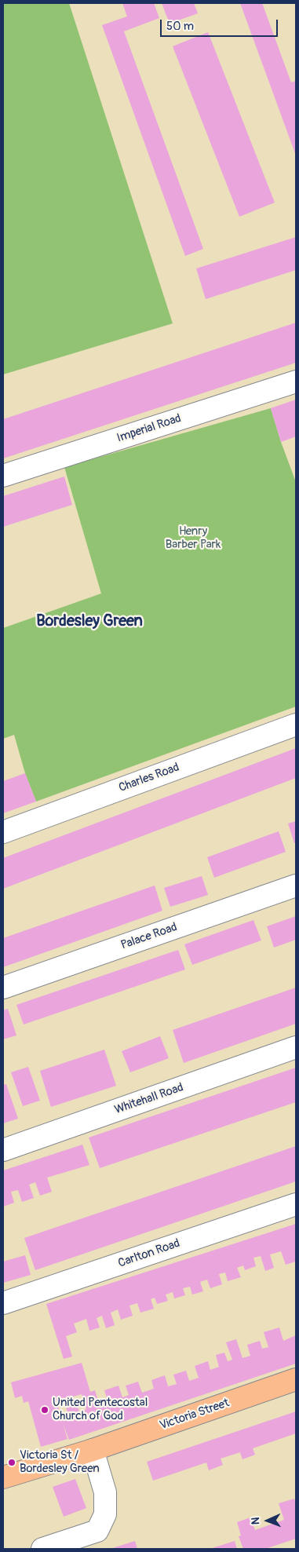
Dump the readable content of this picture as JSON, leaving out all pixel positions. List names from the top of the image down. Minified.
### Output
{"streets":{"main road":["Victoria Street"],"street":["Imperial Road","Charles Road","Palace Road","Whitehall Road","Carlton Road"]},"districts":["Bordesley Green"],"parks":["Henry Barber Park"],"places":["United Pentecostal Church of God","Victoria St / Bordesley Green"],"scale_bar":"50 m","north":"left"}
